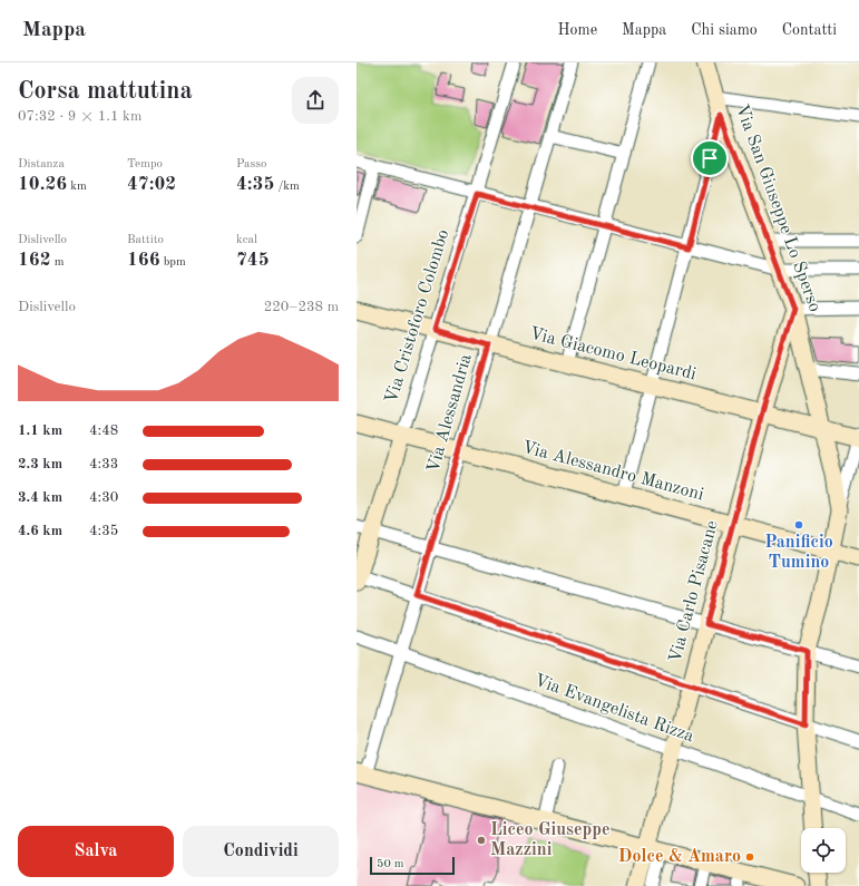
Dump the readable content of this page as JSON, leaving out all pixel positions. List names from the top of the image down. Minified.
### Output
{"streets":{"street":["Via San Giuseppe Lo Sperso","Via Cristoforo Colombo","Via Giacomo Leopardi","Via Alessandria","Via Alessandro Manzoni","Via Carlo Pisacane","Via Evangelista Rizza"]},"crossings":[["Via San Giuseppe Lo Sperso","Via Giacomo Leopardi"],["Via San Giuseppe Lo Sperso","Via Carlo Pisacane"],["Via Cristoforo Colombo","Via Giacomo Leopardi"],["Via Cristoforo Colombo","Via Alessandro Manzoni"],["Via Giacomo Leopardi","Via Alessandria"],["Via Giacomo Leopardi","Via Carlo Pisacane"],["Via Alessandria","Via Alessandro Manzoni"],["Via Alessandria","Via Evangelista Rizza"],["Via Alessandro Manzoni","Via Carlo Pisacane"],["Via Carlo Pisacane","Via Evangelista Rizza"]],"places":["Panificio Tumino","Liceo Giuseppe Mazzini","Dolce & Amaro"],"scale_bar":"50 m","page":{"header":"Mappa","nav":["Home","Mappa","Chi siamo","Contatti"],"heading":["Corsa mattutina","07:32 · 9 × 1.1 km"],"stats":[["Distanza","10.26 km"],["Tempo","47:02"],["Passo","4:35 /km"],["Dislivello","162 m"],["Battito","166 bpm"],["kcal","745"]],"chart":["Dislivello","220–238 m"],"list":[{"name":"1.1 km","note":"4:48"},{"name":"2.3 km","note":"4:33"},{"name":"3.4 km","note":"4:30"},{"name":"4.6 km","note":"4:35"}],"buttons":["Salva","Condividi"],"scale":"50 m"}}
